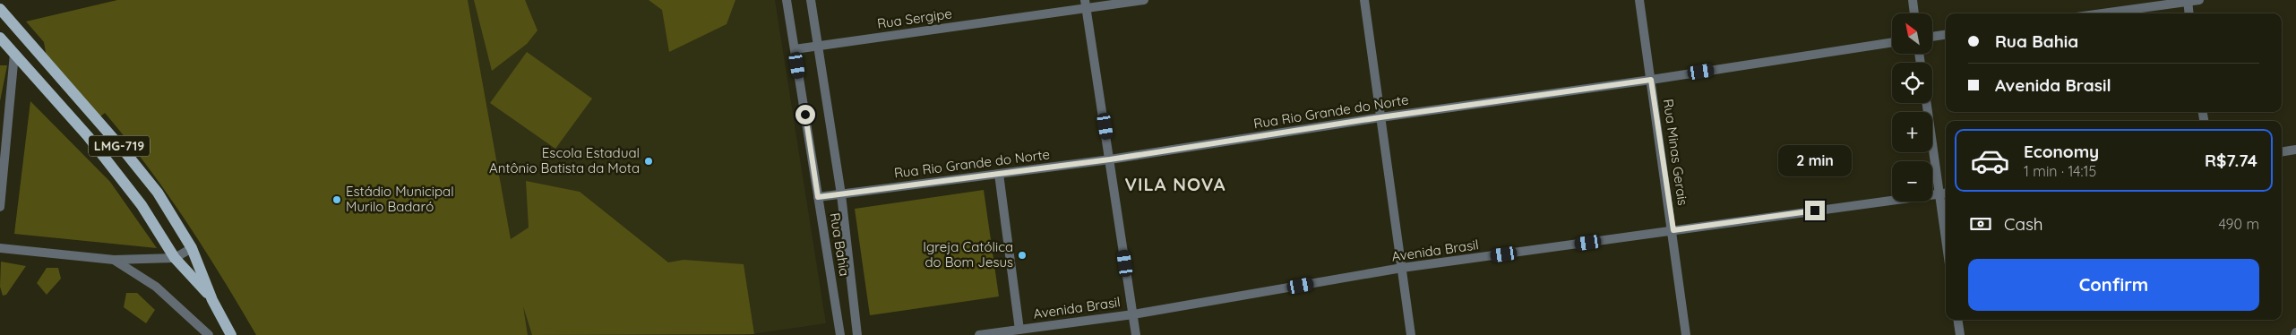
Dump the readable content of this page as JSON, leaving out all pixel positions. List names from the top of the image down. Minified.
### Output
{"streets":{"main road":["LMG-719"],"street":["Rua Sergipe","Rua Rio Grande do Norte","Rua Minas Gerais","Rua Bahia","Avenida Brasil"]},"crossings":[["Rua Sergipe","Rua Bahia"],["Rua Rio Grande do Norte","Rua Minas Gerais"],["Rua Rio Grande do Norte","Rua Bahia"],["Rua Minas Gerais","Avenida Brasil"]],"districts":["VILA NOVA"],"places":["Escola Estadual Antônio Batista da Mota","Estádio Municipal Murilo Badaró","Igreja Católica do Bom Jesus"],"north":"top left","page":{"map_buttons":["+","−"],"banner":["Rua Bahia","Avenida Brasil"],"list":[{"name":"Economy","note":"1 min · 14:15","value":"R$7.74"}],"bubble":"2 min","pay":["Cash","490 m"],"buttons":"Confirm"}}
